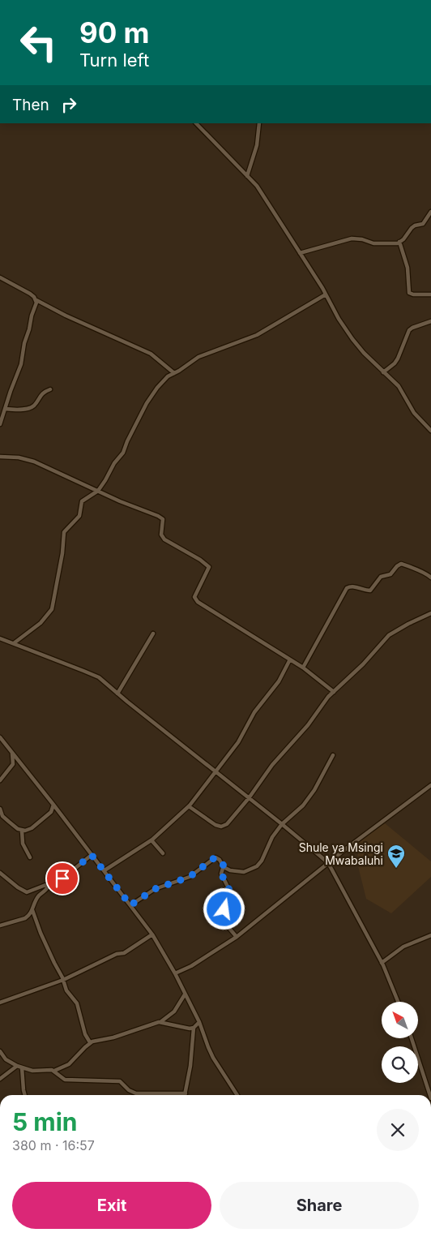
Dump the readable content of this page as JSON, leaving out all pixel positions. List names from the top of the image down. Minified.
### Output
{"places":{"school or university":["Shule ya Msingi Mwabaluhi"]},"north":"top left","page":{"turn":["90 m","Turn left"],"then":"Then","heading":["5 min","380 m · 16:57"],"buttons":["Exit","Share"]}}
